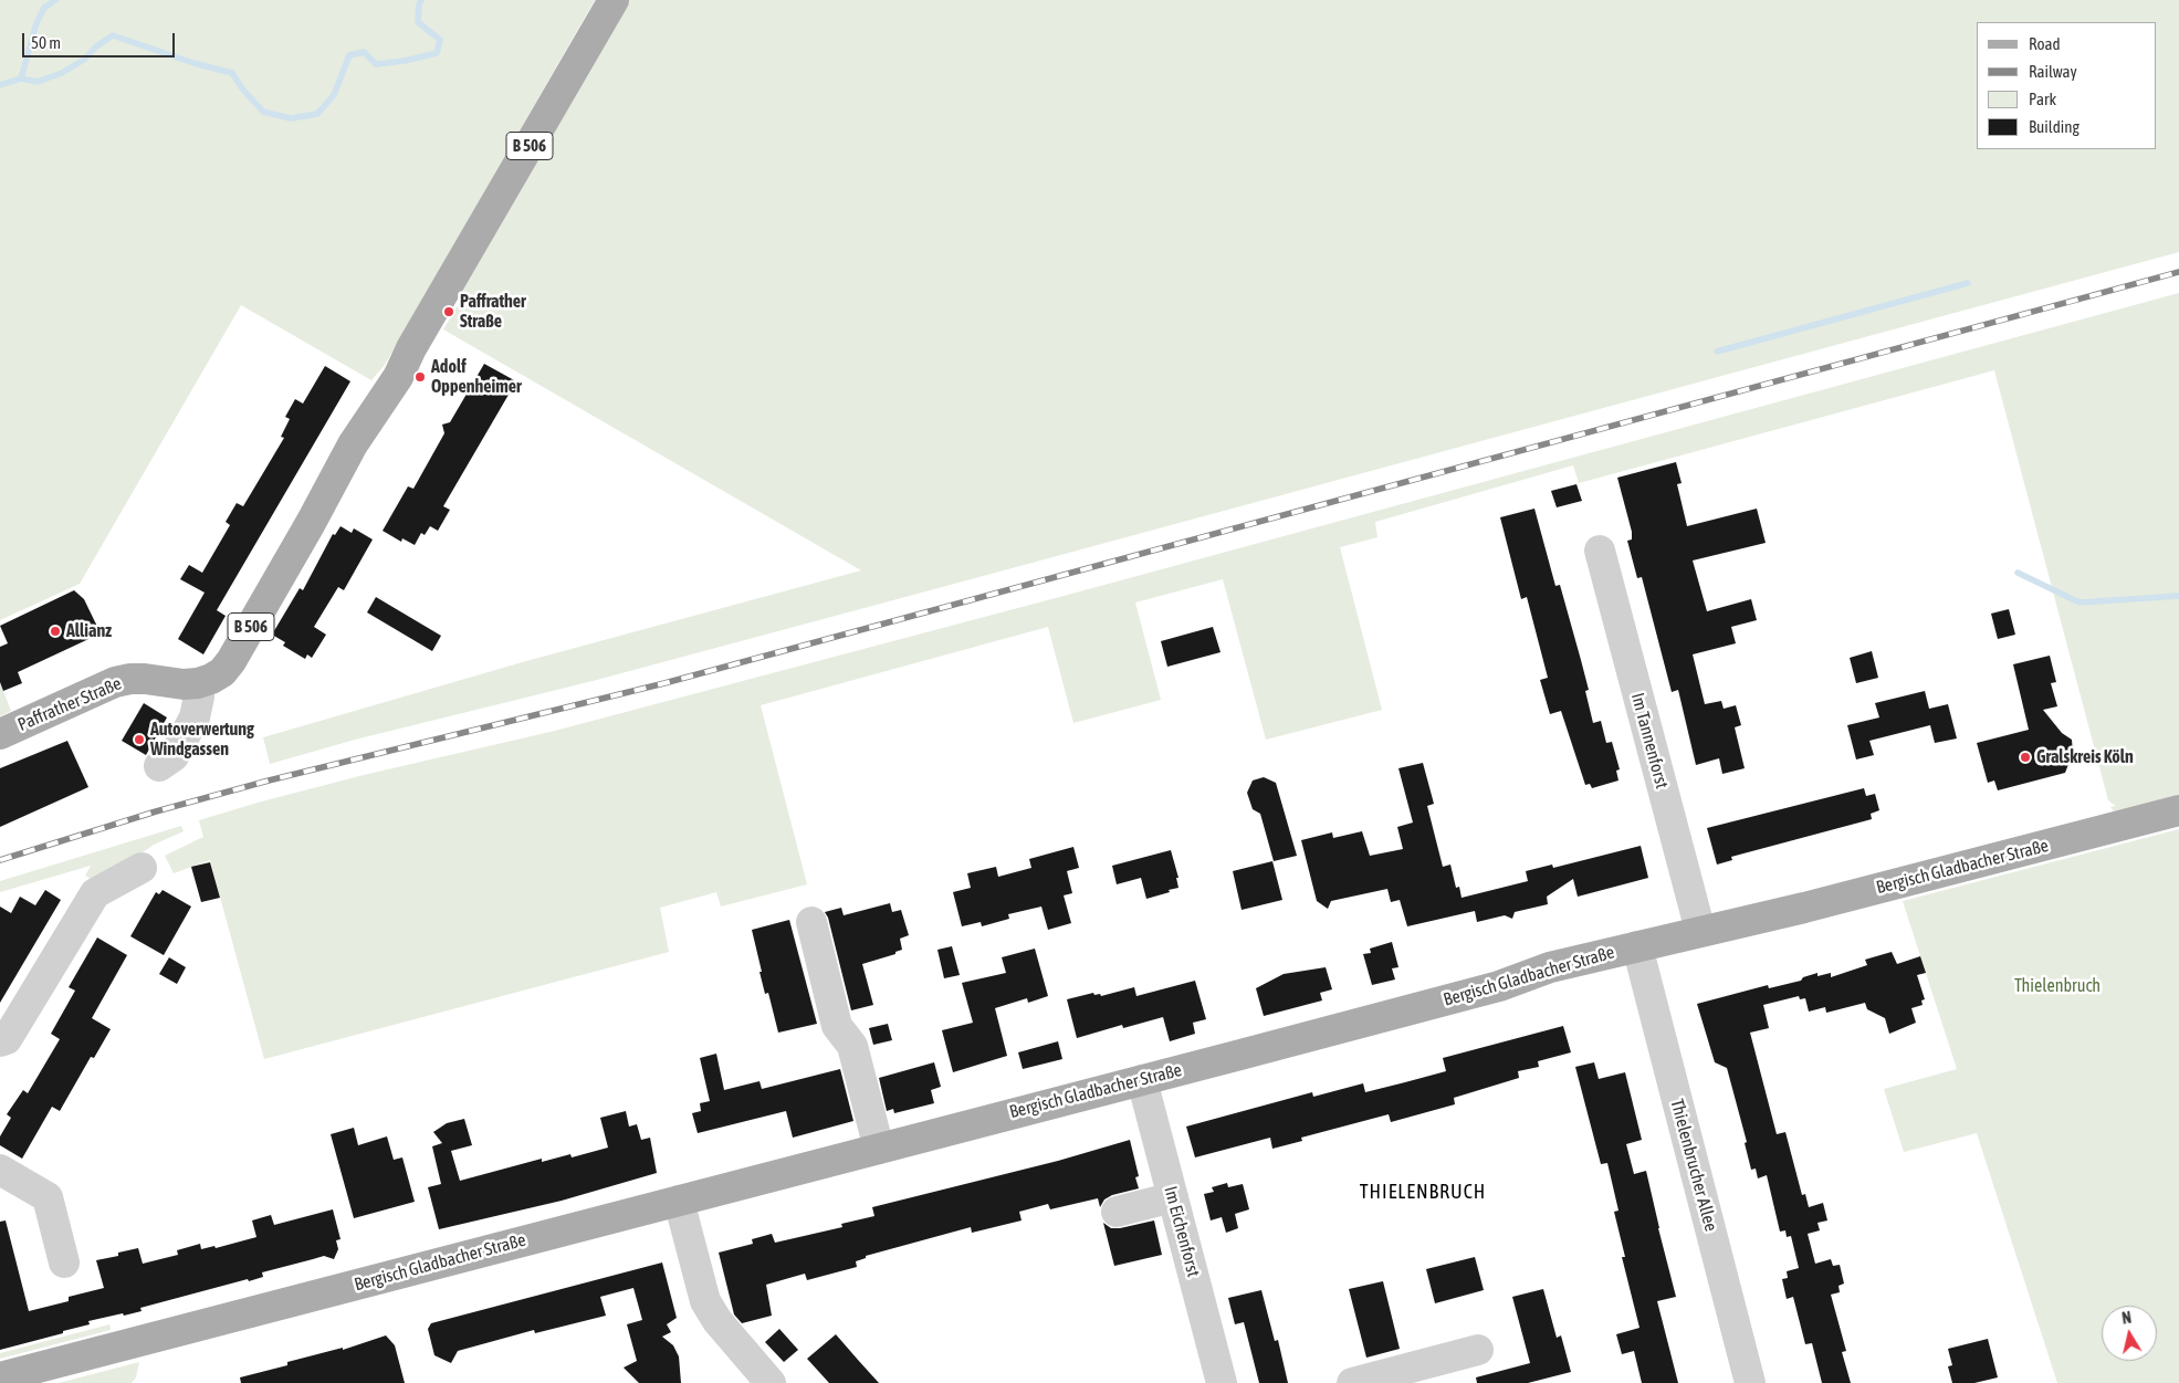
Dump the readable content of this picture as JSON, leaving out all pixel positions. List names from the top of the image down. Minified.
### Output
{"streets":{"main road":["B 506","Paffrather Straße","Bergisch Gladbacher Straße"],"street":["Im Tannenforst","Thielenbrucher Allee","Im Eichenforst"]},"crossings":[["Im Tannenforst","Bergisch Gladbacher Straße"],["Bergisch Gladbacher Straße","Thielenbrucher Allee"],["Bergisch Gladbacher Straße","Im Eichenforst"]],"districts":["THIELENBRUCH"],"parks":["Thielenbruch"],"places":["Paffrather Straße","Adolf Oppenheimer","Allianz","Autoverwertung Windgassen","Gralskreis Köln"],"legend":["Road","Railway","Park","Building"],"scale_bar":"50 m","north":"top"}
